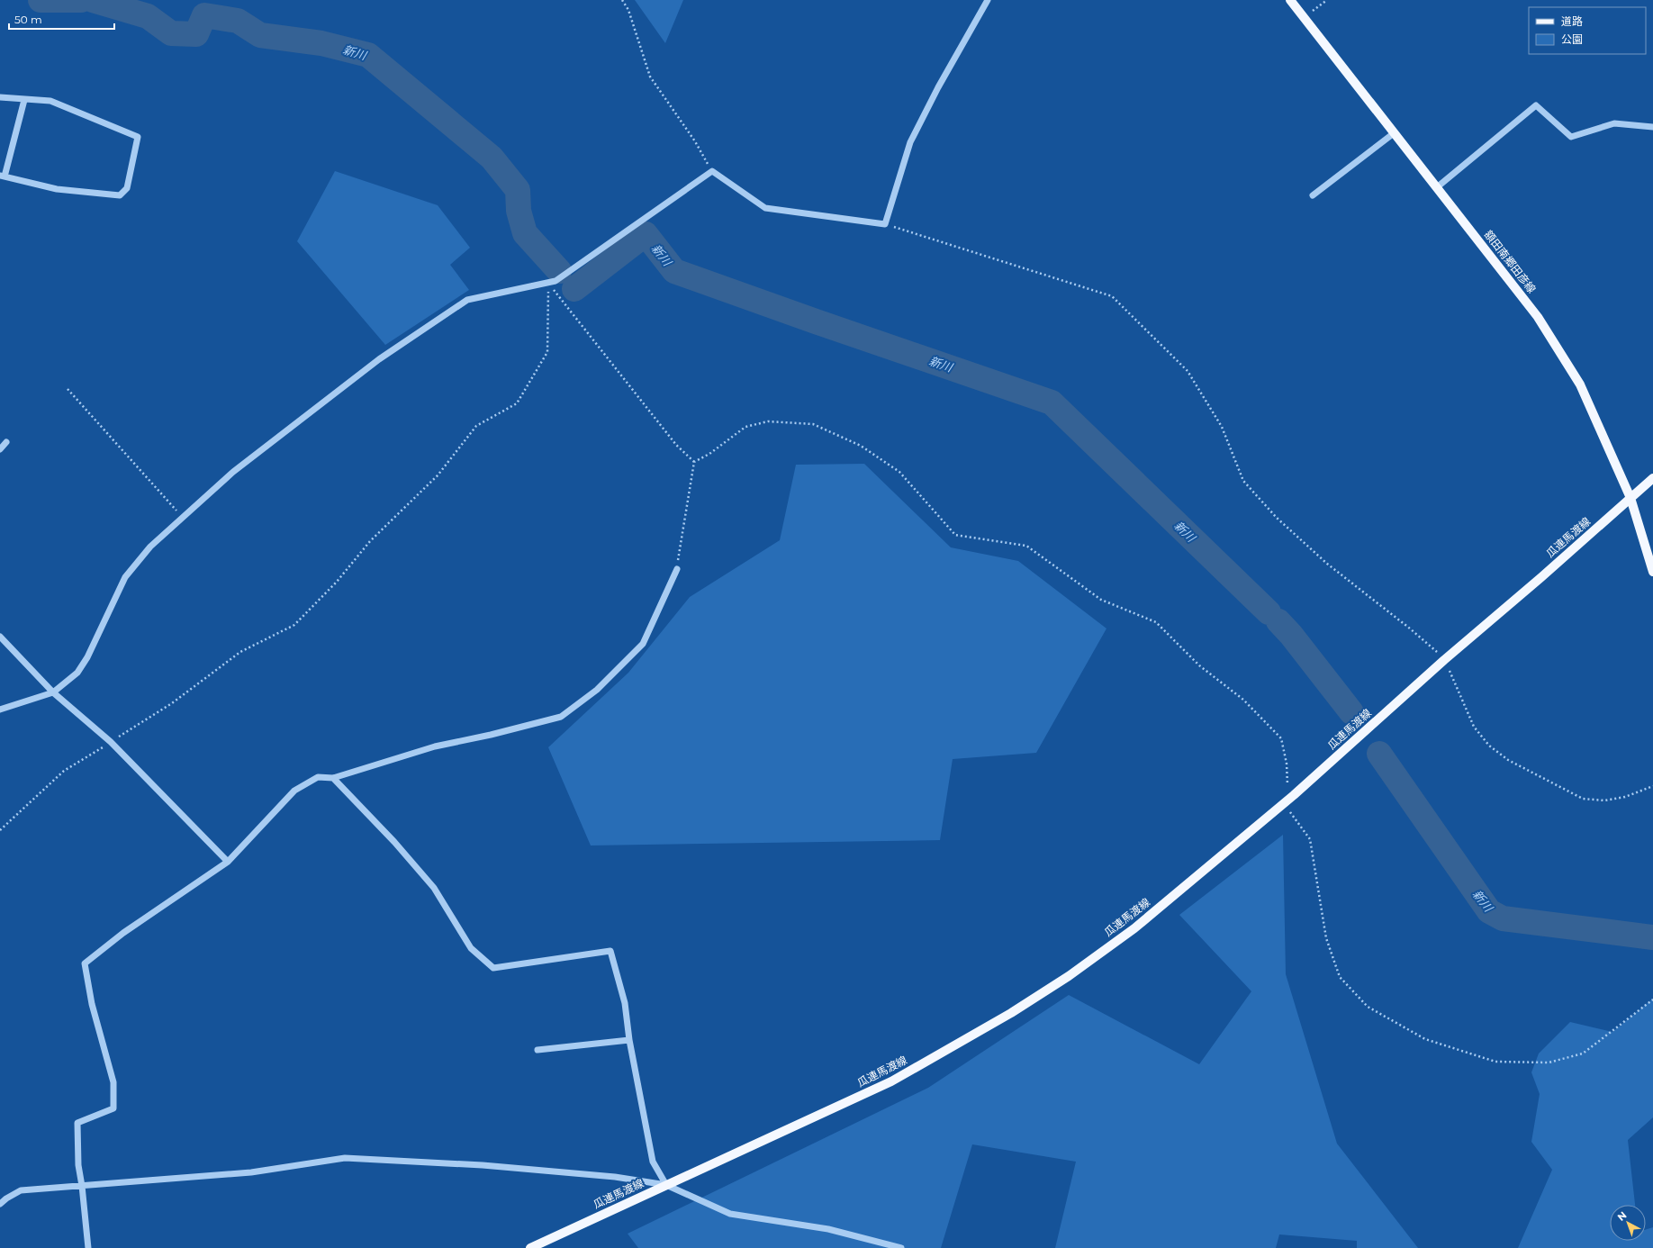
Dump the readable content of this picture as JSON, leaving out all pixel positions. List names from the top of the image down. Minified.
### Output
{"streets":{"main road":["額田南郷田彦線","瓜連馬渡線"]},"crossings":[["額田南郷田彦線","瓜連馬渡線"]],"water":["新川"],"legend":["道路","公園"],"scale_bar":"50 m","north":"top left"}
